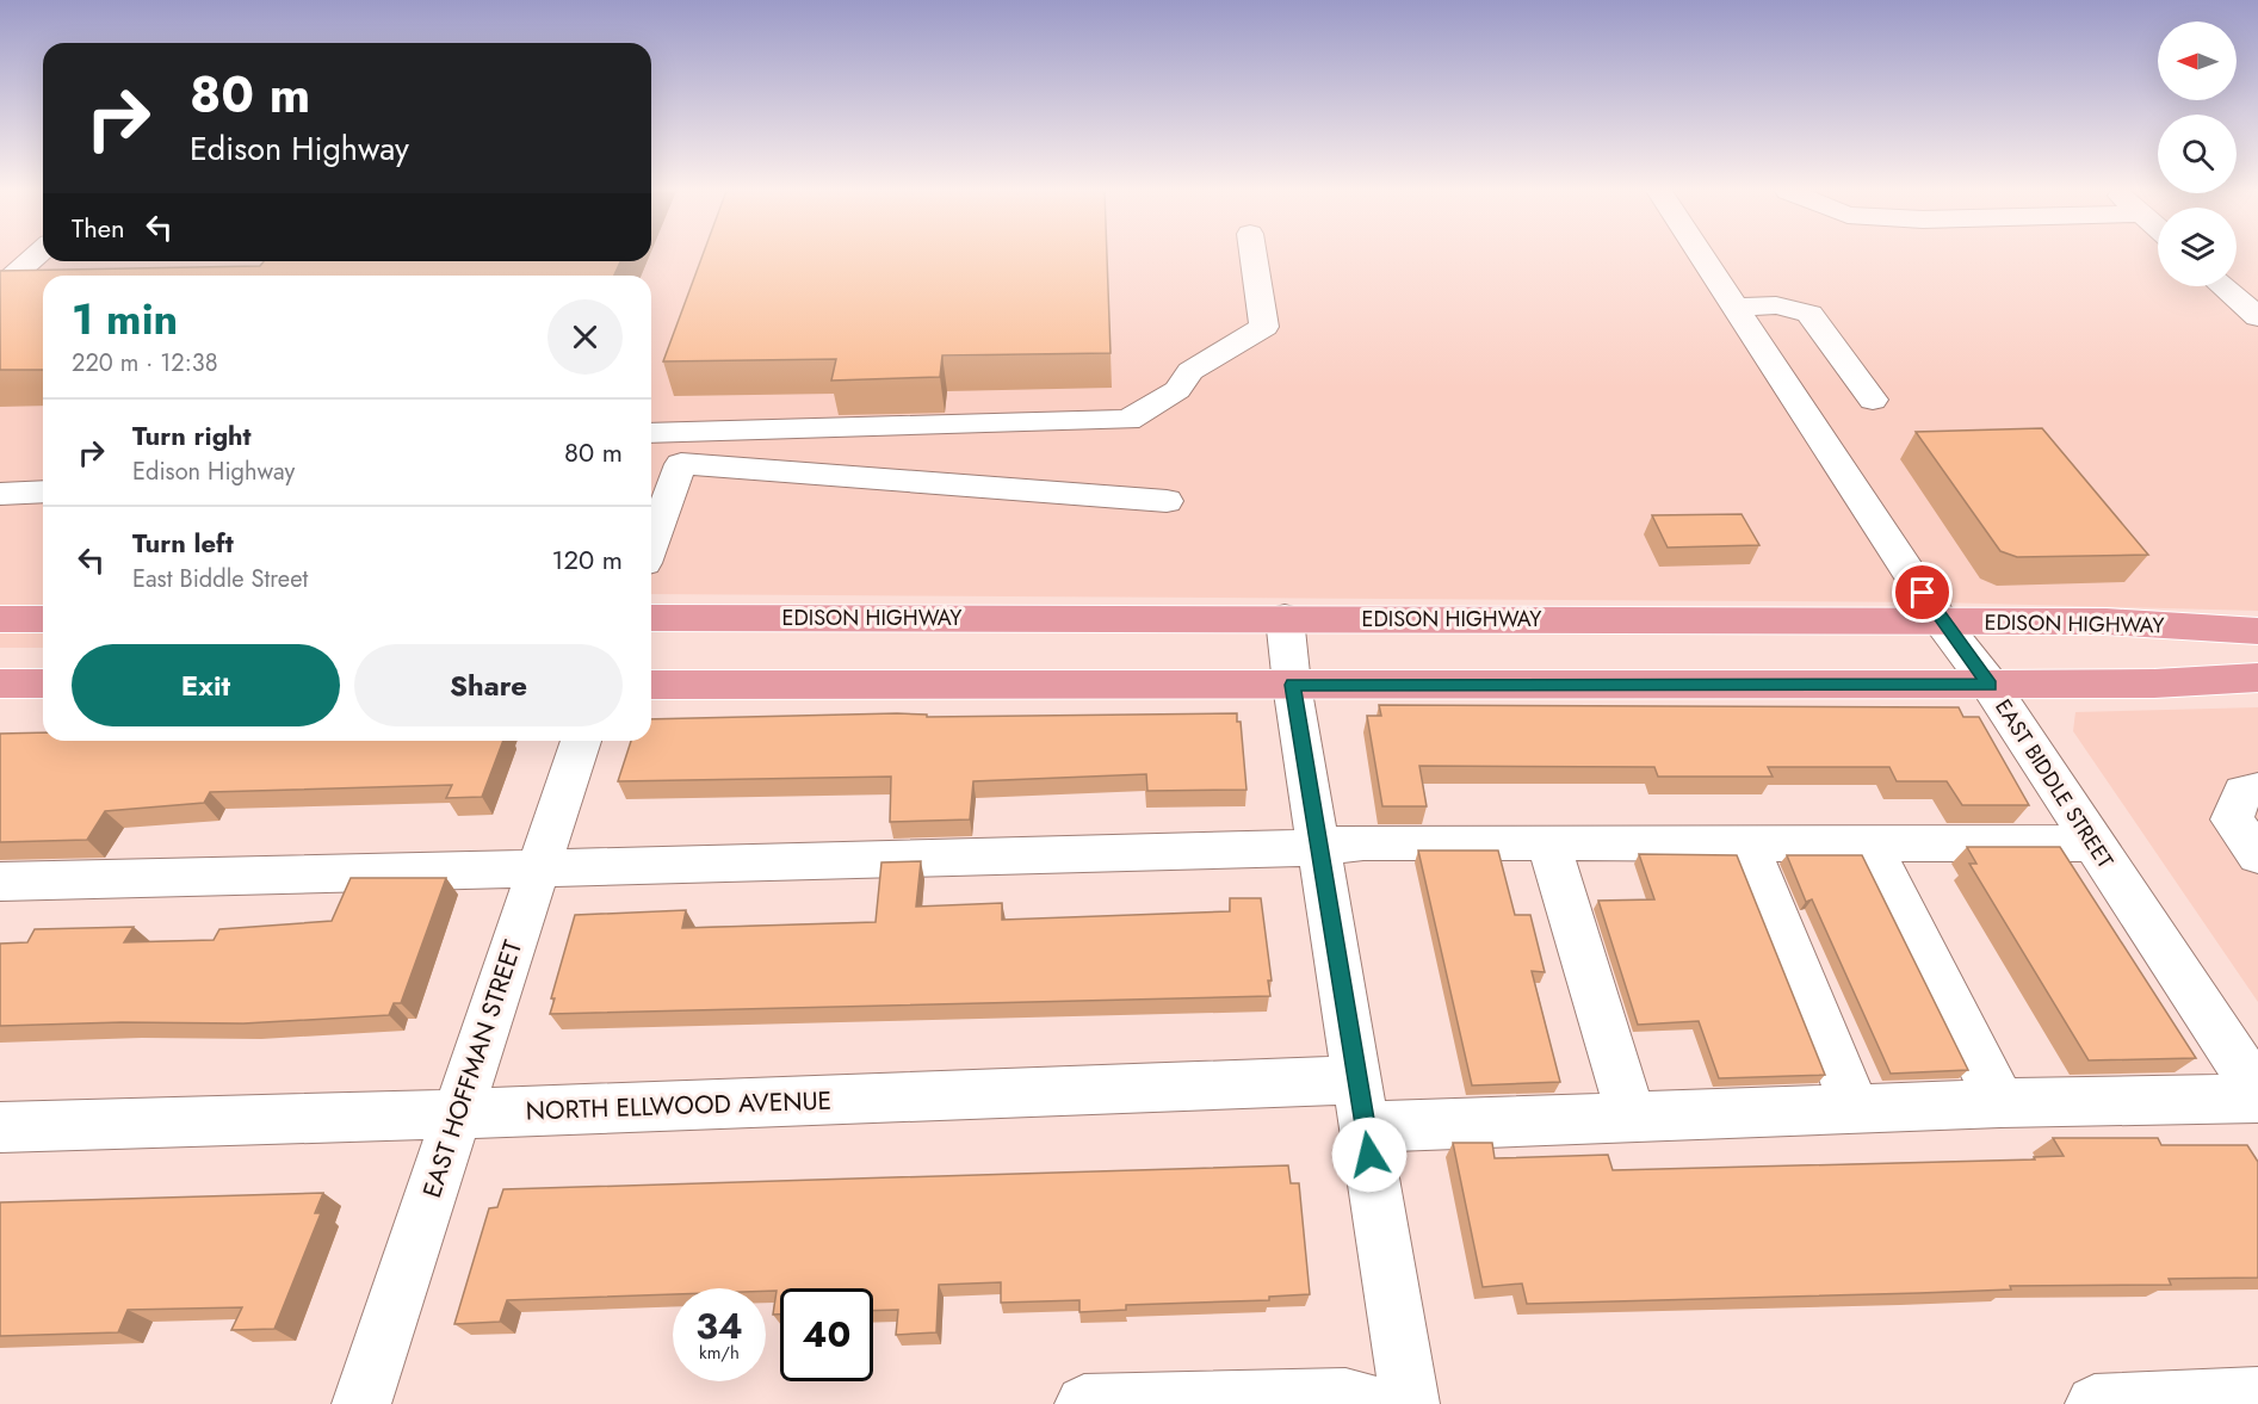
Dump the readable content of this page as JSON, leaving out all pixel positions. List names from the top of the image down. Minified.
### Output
{"streets":{"main road":["EDISON HIGHWAY"],"street":["EAST BIDDLE STREET","EAST HOFFMAN STREET","NORTH ELLWOOD AVENUE"]},"crossings":[["EDISON HIGHWAY","EAST BIDDLE STREET"],["EAST HOFFMAN STREET","NORTH ELLWOOD AVENUE"]],"north":"left","page":{"turn":["80 m","Edison Highway"],"then":"Then","heading":["1 min","220 m · 12:38"],"list":[{"name":"Turn right","note":"Edison Highway","value":"80 m"},{"name":"Turn left","note":"East Biddle Street","value":"120 m"}],"buttons":["Exit","Share"],"speed":"34 km/h","limit":"40"}}
